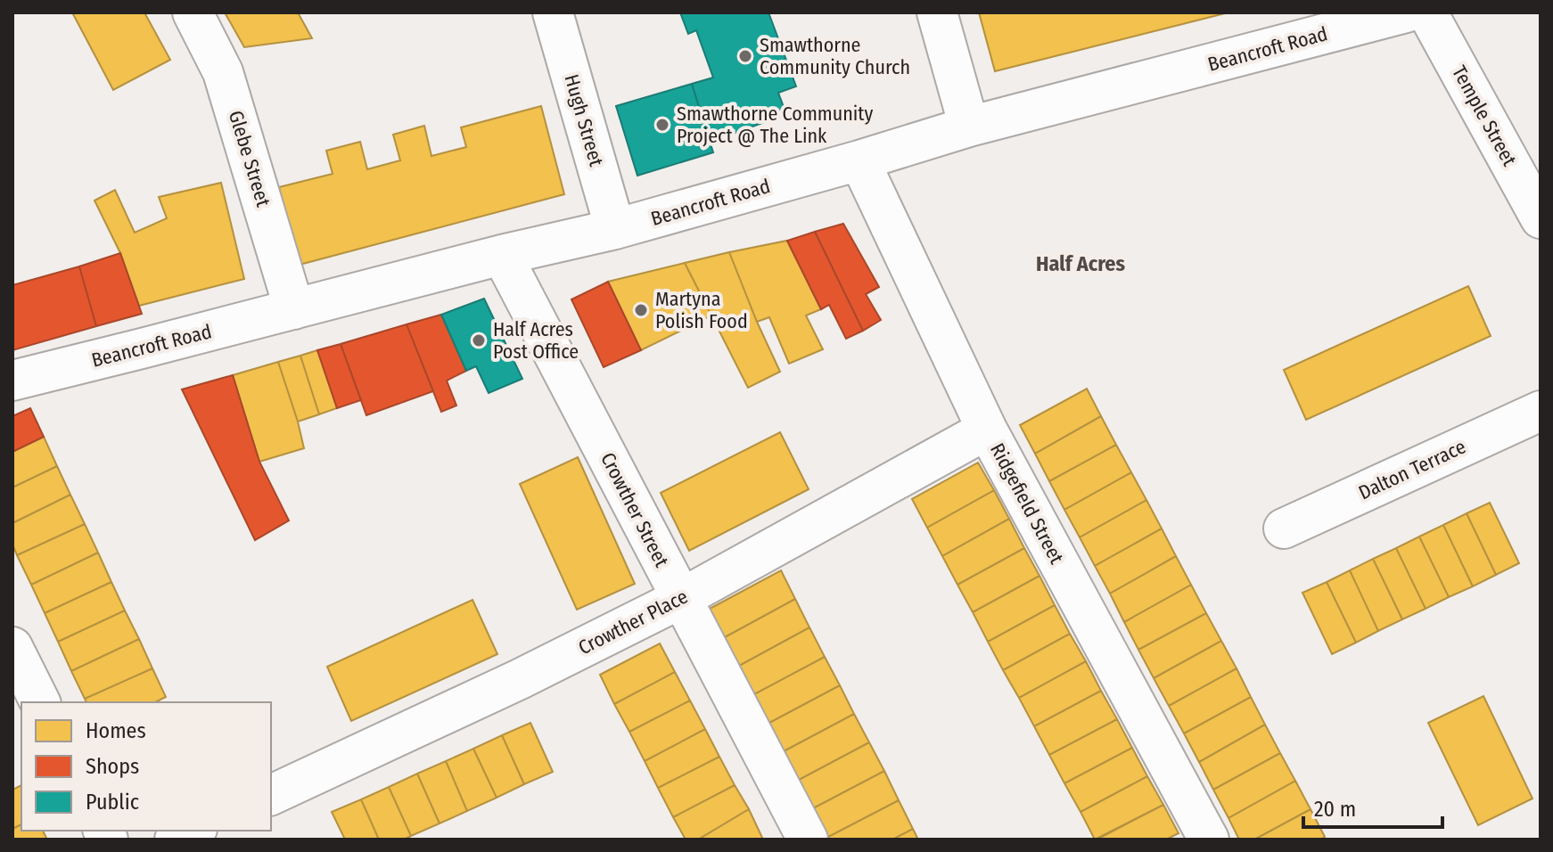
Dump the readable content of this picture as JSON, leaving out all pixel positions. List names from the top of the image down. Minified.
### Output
{"streets":{"street":["Beancroft Road","Temple Street","Hugh Street","Glebe Street","Dalton Terrace","Ridgefield Street","Crowther Street","Crowther Place"]},"crossings":[["Beancroft Road","Hugh Street"],["Beancroft Road","Glebe Street"],["Beancroft Road","Ridgefield Street"],["Beancroft Road","Crowther Street"],["Ridgefield Street","Crowther Place"],["Crowther Street","Crowther Place"]],"districts":["Half Acres"],"places":["Smawthorne Community Church","Smawthorne Community Project @ The Link","Martyna Polish Food","Half Acres Post Office"],"legend":["Homes","Shops","Public"],"scale_bar":"20 m"}
